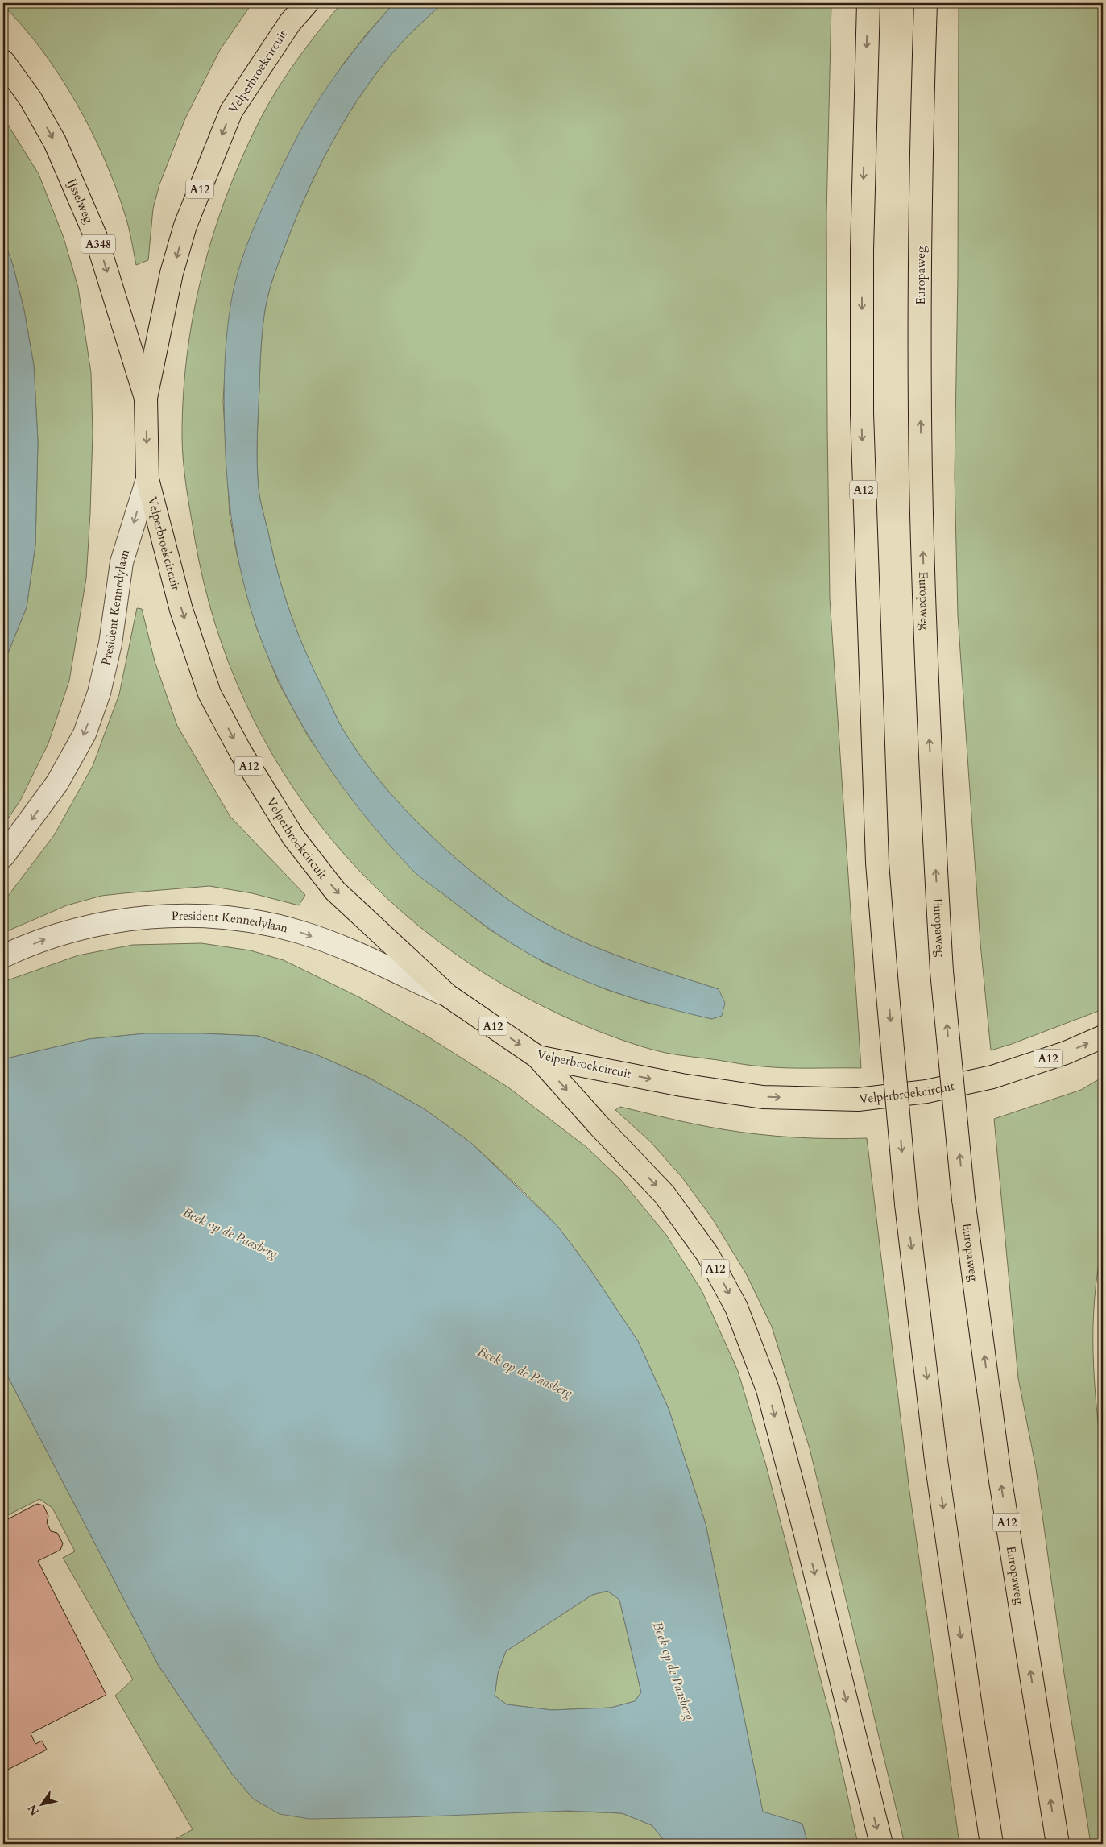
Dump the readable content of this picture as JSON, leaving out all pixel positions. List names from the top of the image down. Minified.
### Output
{"streets":{"highway":["Velperbroekcircuit","A12","IJsselweg","A348","Europaweg"],"street":["President Kennedylaan"]},"crossings":[["Velperbroekcircuit","A12"],["Velperbroekcircuit","IJsselweg"],["Velperbroekcircuit","President Kennedylaan"]],"one_way":["IJsselweg"],"water":["Beek op de Paasberg"],"north":"bottom left"}
